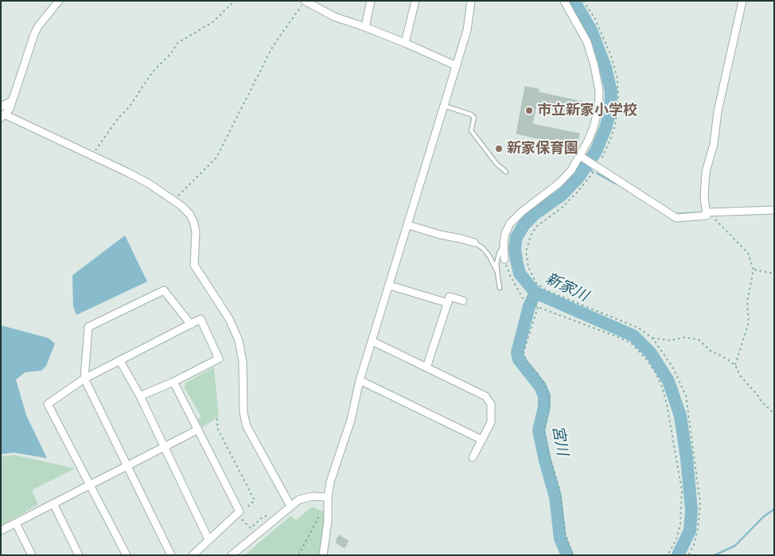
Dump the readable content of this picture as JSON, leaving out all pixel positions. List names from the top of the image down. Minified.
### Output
{"water":["新家川","宮川"],"places":["市立新家小学校","新家保育園"]}
